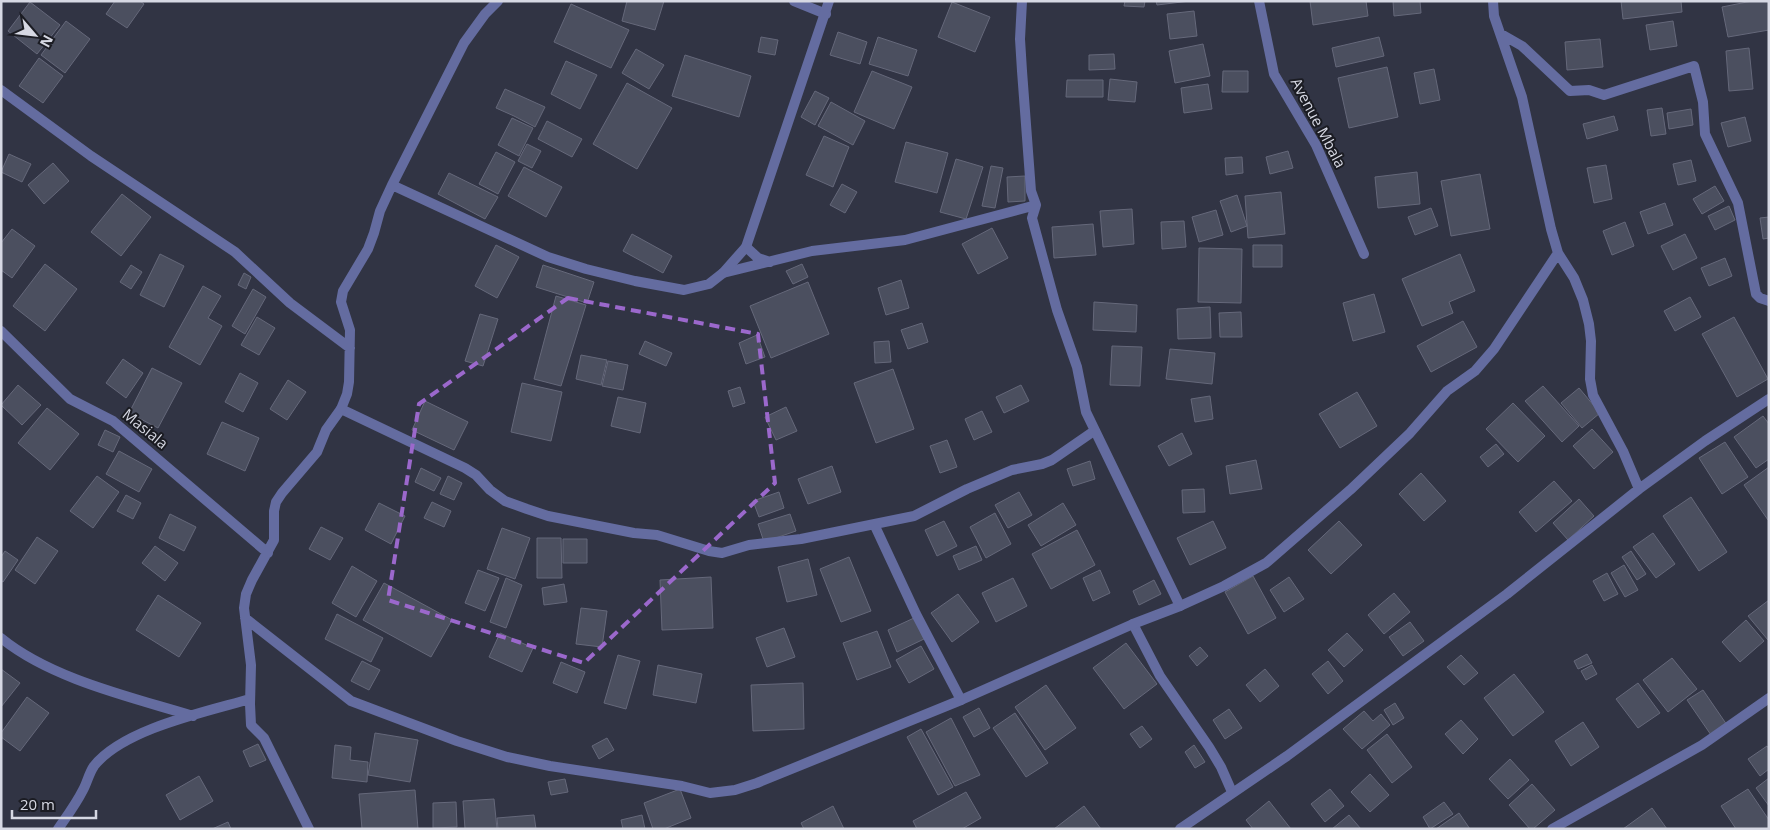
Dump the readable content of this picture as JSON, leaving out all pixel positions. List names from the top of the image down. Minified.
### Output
{"streets":{"street":["Avenue Mbala","Masiala"]},"scale_bar":"20 m","north":"bottom right"}
